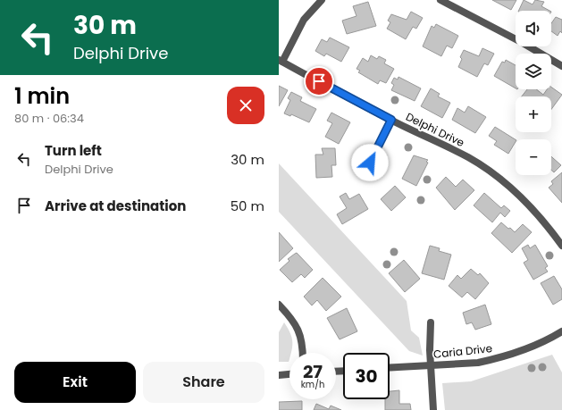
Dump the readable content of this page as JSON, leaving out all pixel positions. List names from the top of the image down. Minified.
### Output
{"streets":{"street":["Delphi Drive","Caria Drive"]},"page":{"turn":["30 m","Delphi Drive"],"map_buttons":["+","−"],"heading":["1 min","80 m · 06:34"],"list":[{"name":"Turn left","note":"Delphi Drive","value":"30 m"},{"name":"Arrive at destination","value":"50 m"}],"speed":"27 km/h","limit":"30","buttons":["Exit","Share"]}}
